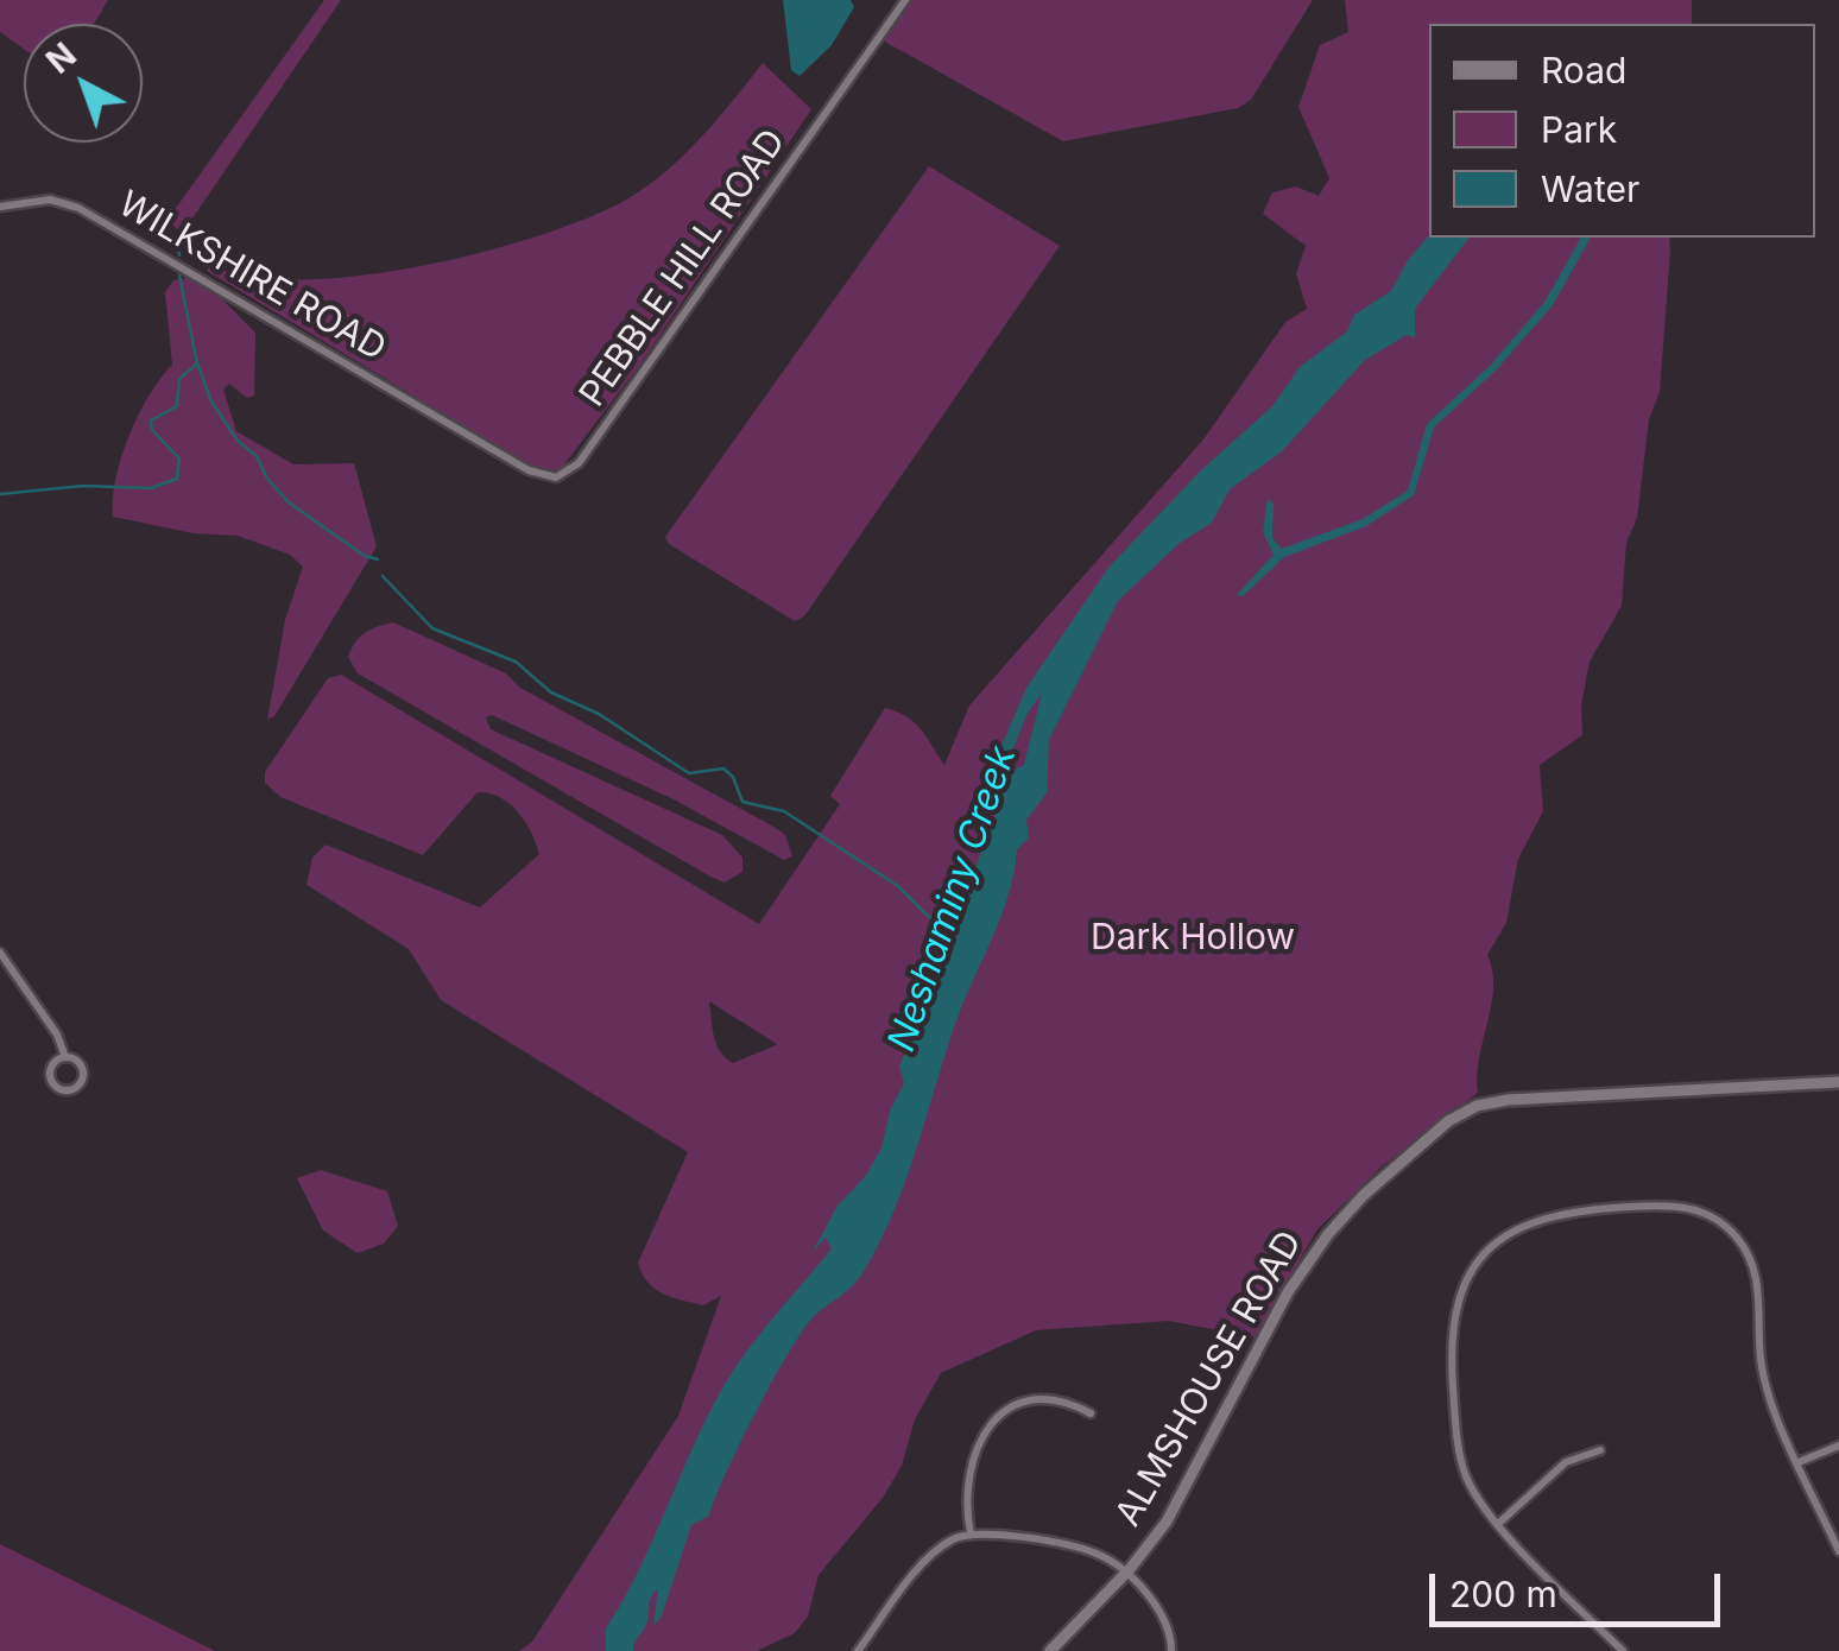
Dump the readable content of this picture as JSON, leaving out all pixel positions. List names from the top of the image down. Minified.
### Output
{"streets":{"main road":["ALMSHOUSE ROAD"],"street":["PEBBLE HILL ROAD","WILKSHIRE ROAD"]},"crossings":[["PEBBLE HILL ROAD","WILKSHIRE ROAD"]],"water":["Neshaminy Creek"],"parks":["Dark Hollow"],"legend":["Road","Park","Water"],"scale_bar":"200 m","north":"top left"}
